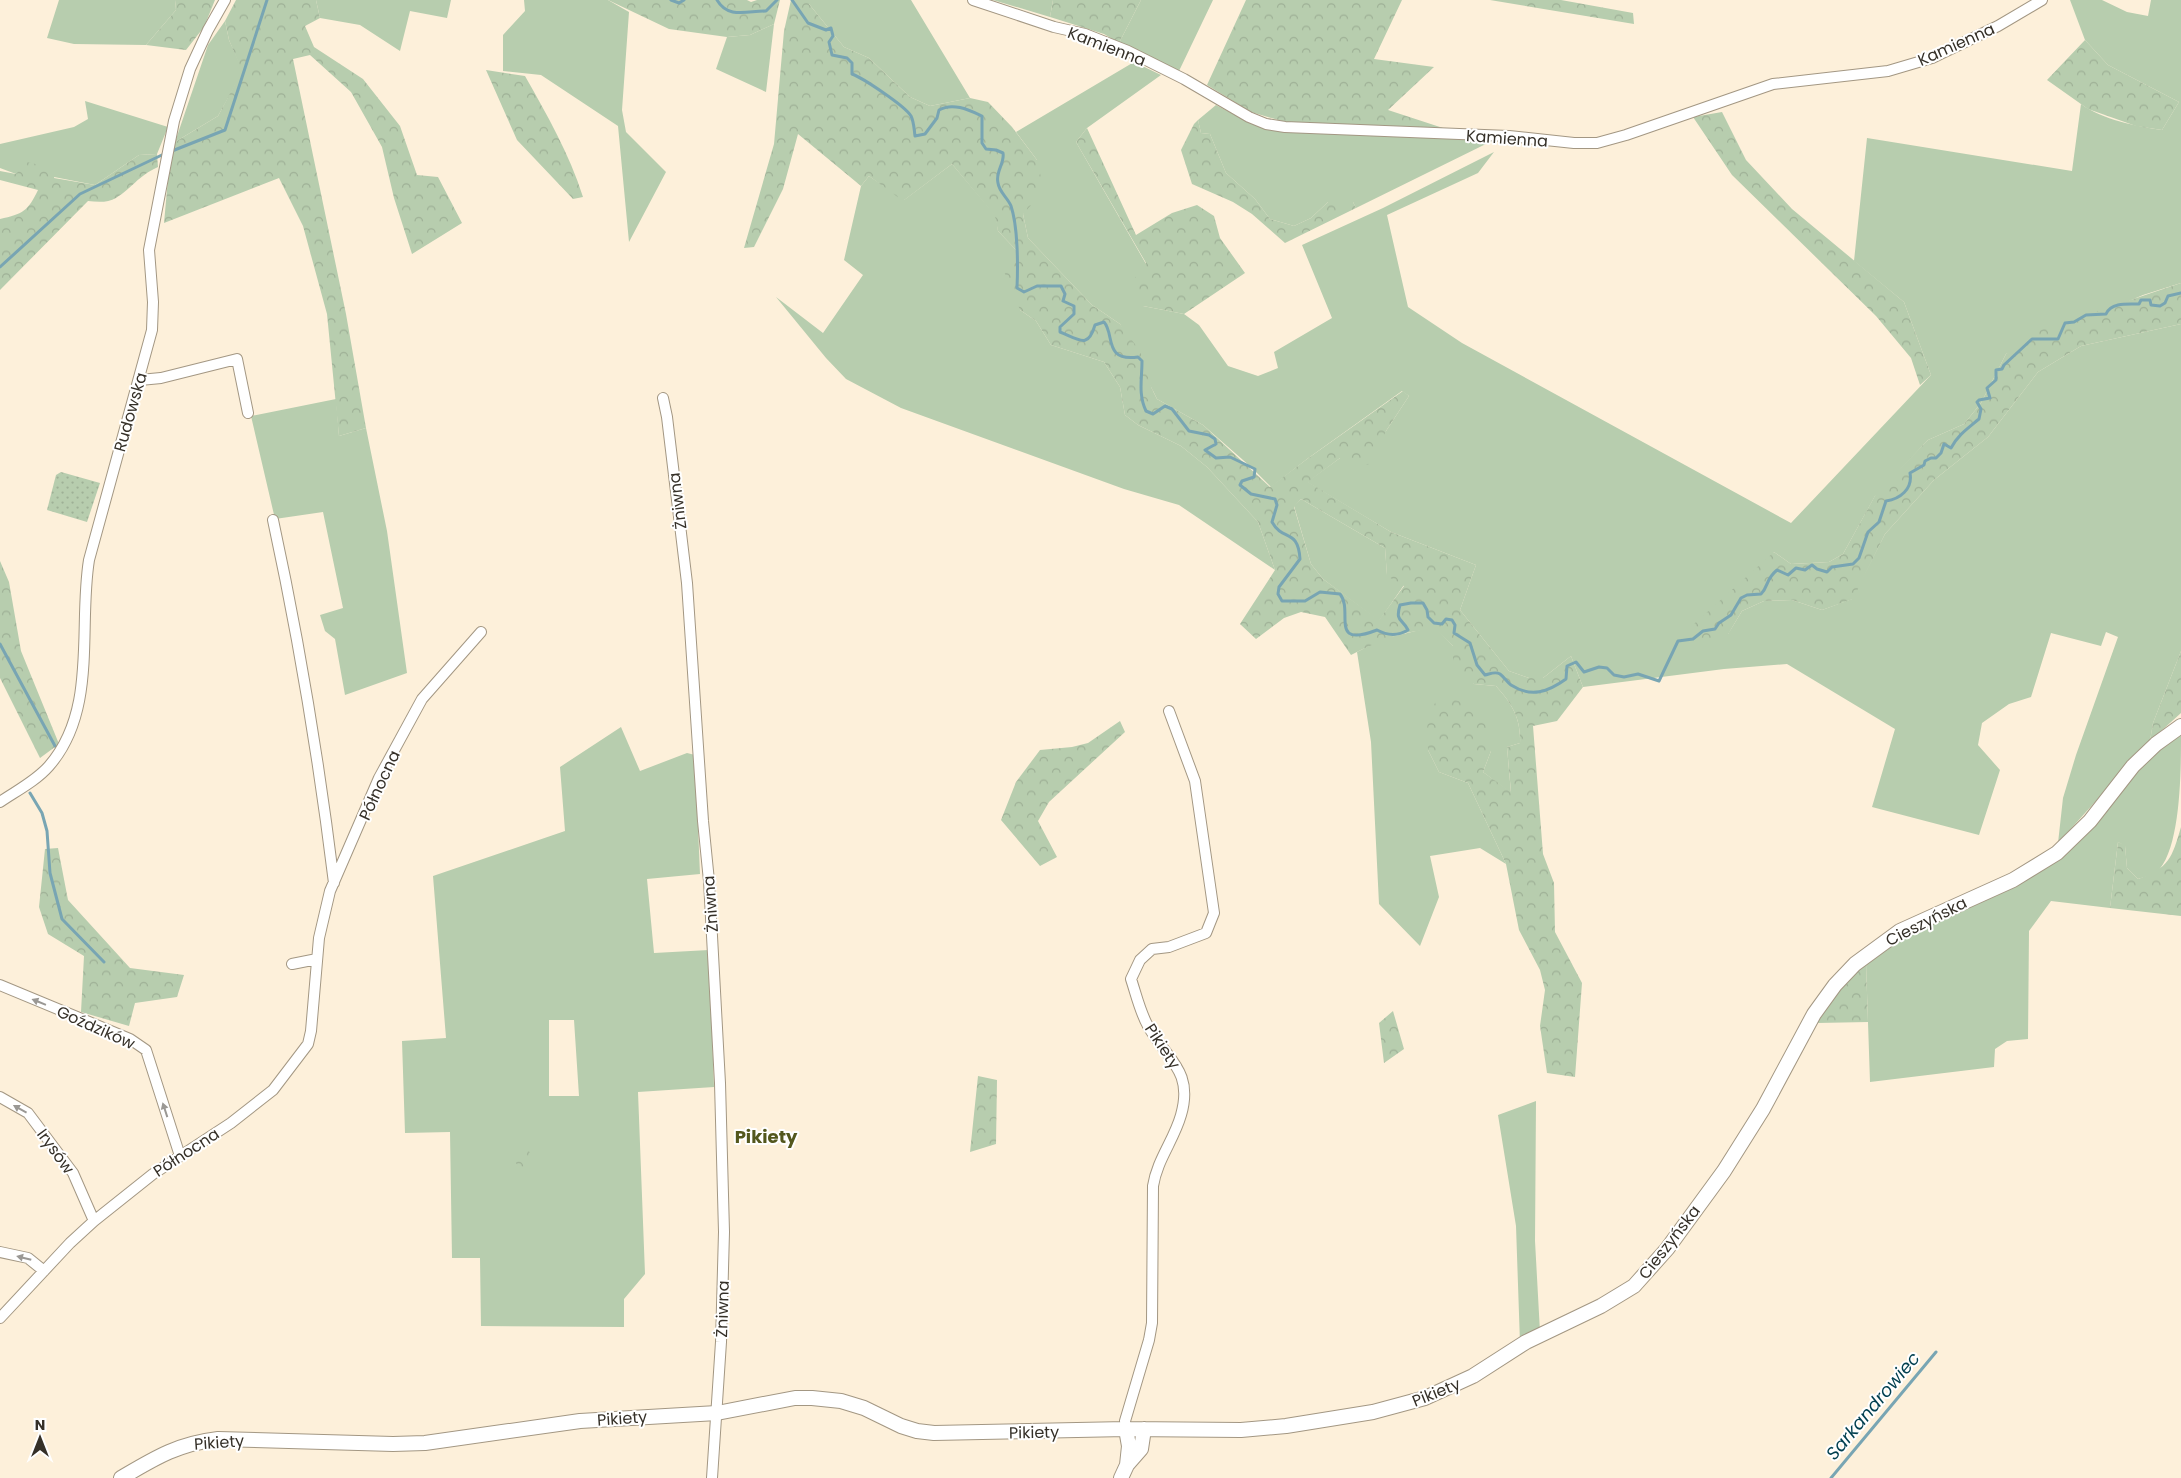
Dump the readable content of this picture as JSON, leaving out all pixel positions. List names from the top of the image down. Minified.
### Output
{"streets":{"street":["Kamienna","Rudowska","Żniwna","Północna","Cieszyńska","Goździków","Pikiety","Irysów"]},"crossings":[["Żniwna","Pikiety"],["Północna","Goździków"],["Północna","Irysów"],["Cieszyńska","Pikiety"]],"one_way":["Goździków","Irysów"],"districts":["Pikiety"],"water":["Sarkandrowiec"],"north":"top"}
